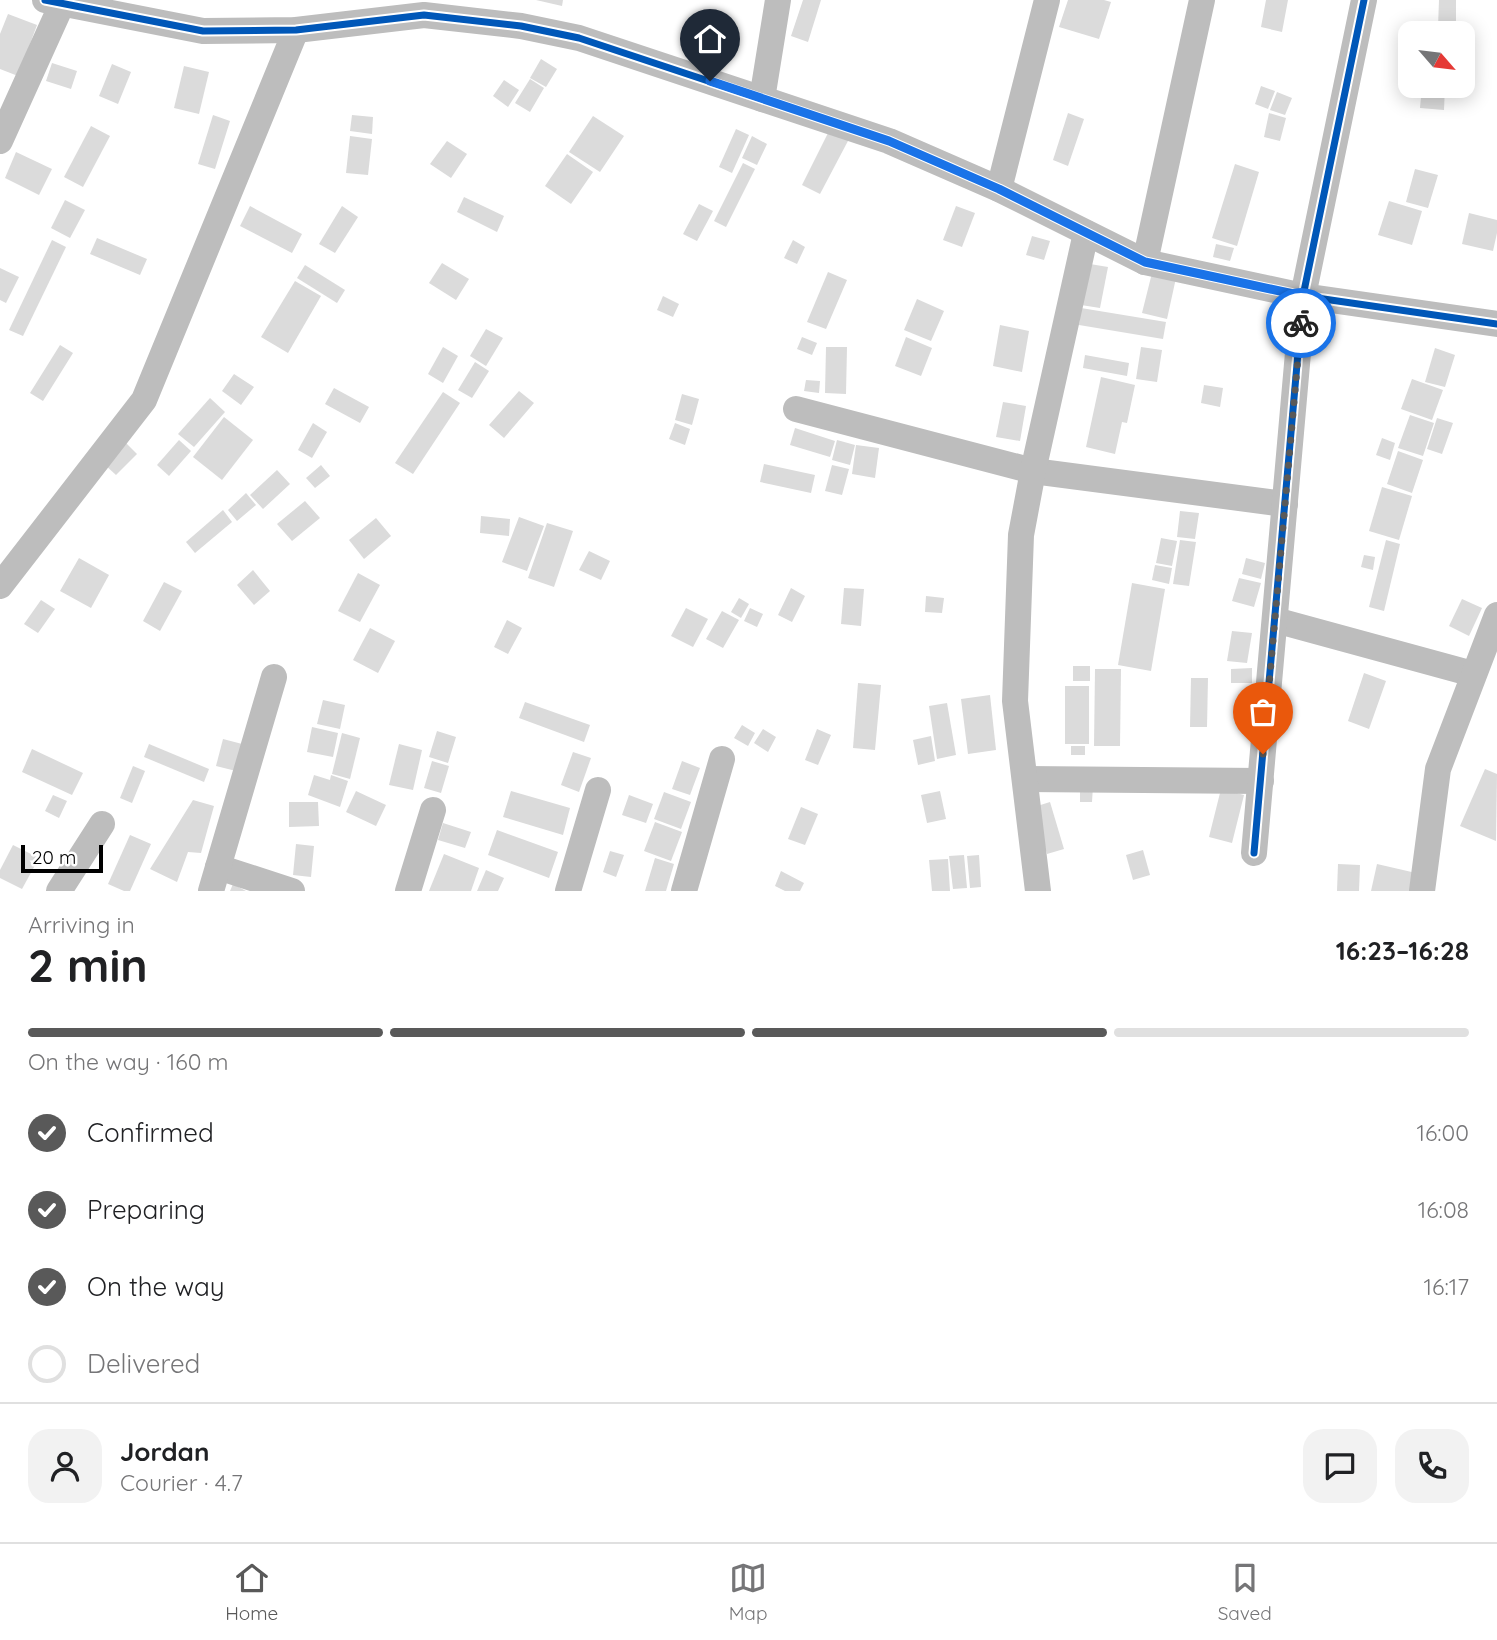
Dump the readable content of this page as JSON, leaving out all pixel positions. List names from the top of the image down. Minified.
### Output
{"scale_bar":"20 m","north":"bottom right","page":{"scale":"20 m","heading":["2 min","Arriving in","16:23–16:28"],"panel":["Jordan","Courier · 4.7"],"bar":"On the way · 160 m","list":[["Confirmed","16:00"],["Preparing","16:08"],["On the way","16:17"],"Delivered"],"tabs":["Home","Map","Saved"]}}
